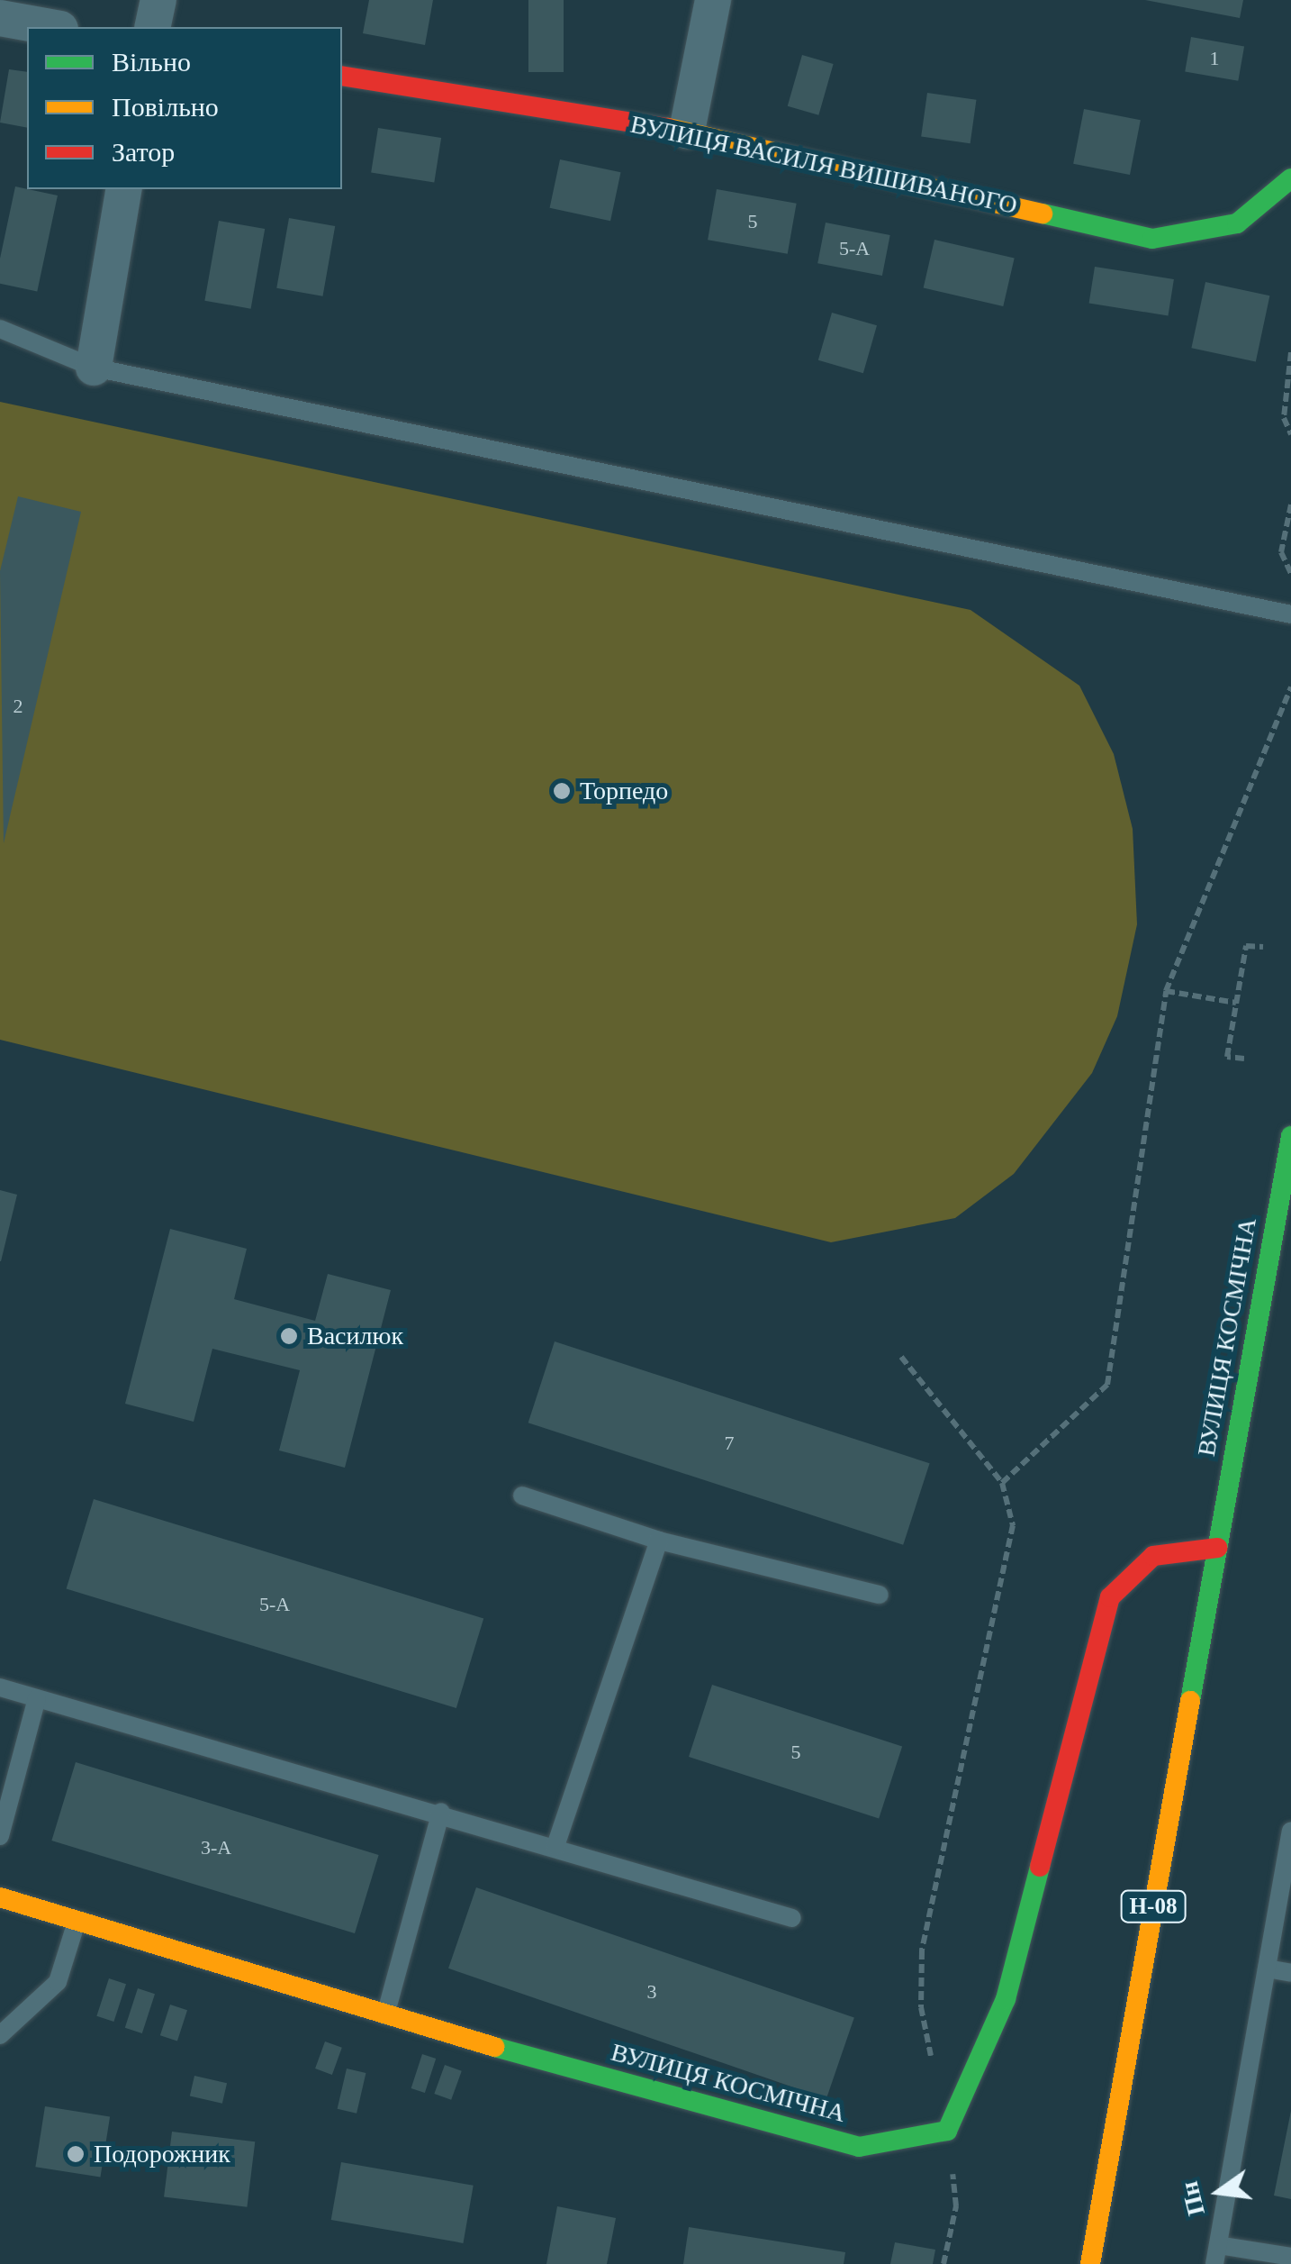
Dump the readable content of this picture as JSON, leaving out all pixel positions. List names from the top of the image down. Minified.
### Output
{"streets":{"street":["ВУЛИЦЯ ВАСИЛЯ ВИШИВАНОГО","ВУЛИЦЯ КОСМІЧНА","Н-08"]},"places":["Торпедо","Василюк","Подорожник"],"house_numbers":["1","5","5-А","2","7","5-А","5","3-А","3"],"legend":["Вільно","Повільно","Затор"],"north":"left"}
